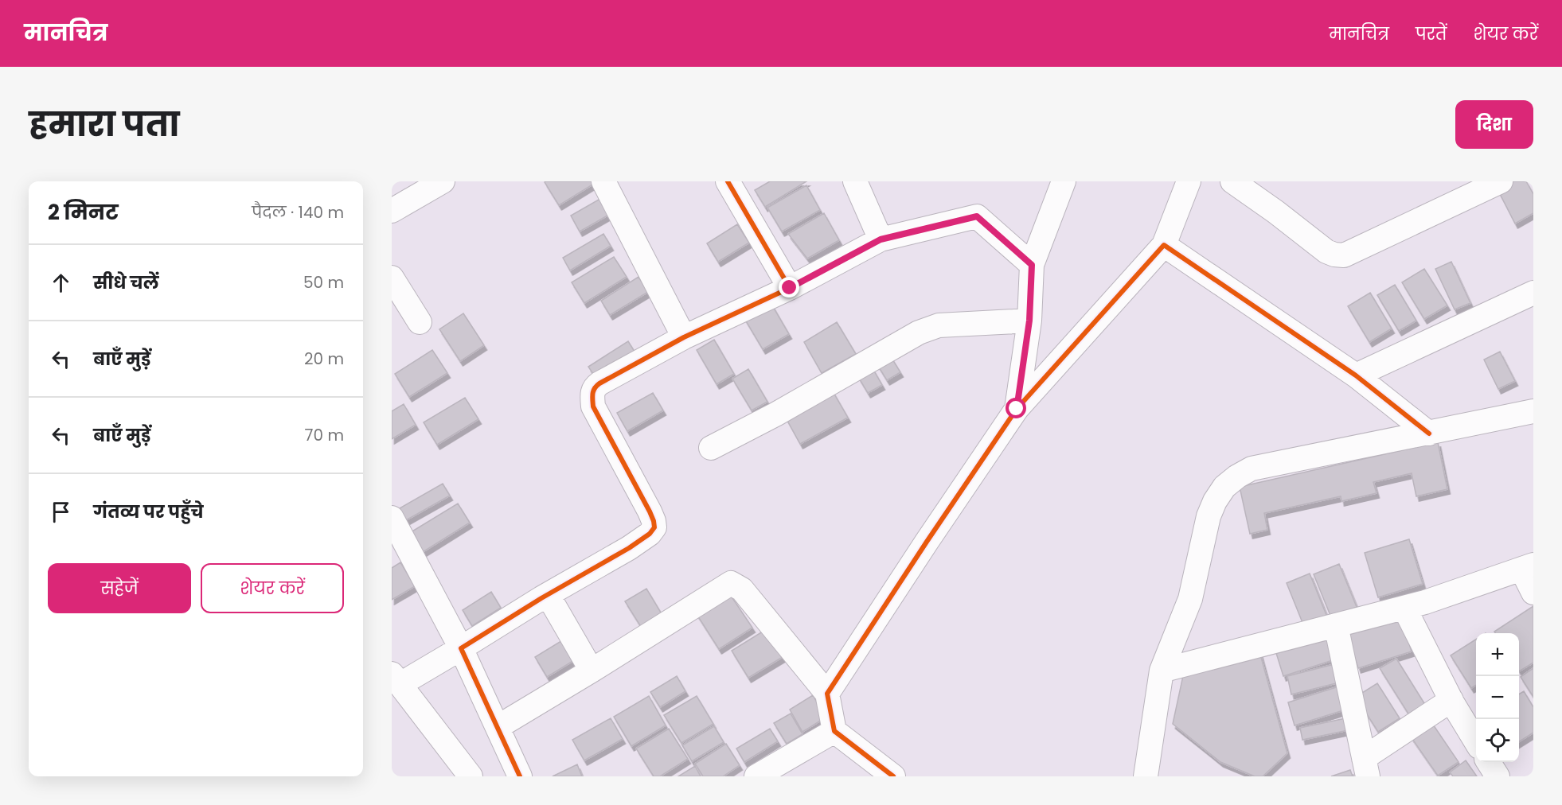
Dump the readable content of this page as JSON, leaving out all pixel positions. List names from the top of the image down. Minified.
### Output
{"page":{"header":"मानचित्र","nav":["मानचित्र","परतें","शेयर करें"],"title":"हमारा पता","buttons":["दिशा",["सहेजें","शेयर करें"]],"heading":["2 मिनट","पैदल · 140 m"],"list":[["सीधे चलें","50 m"],["बाएँ मुड़ें","20 m"],["बाएँ मुड़ें","70 m"],"गंतव्य पर पहुँचे"],"map_buttons":["+","−"]}}
